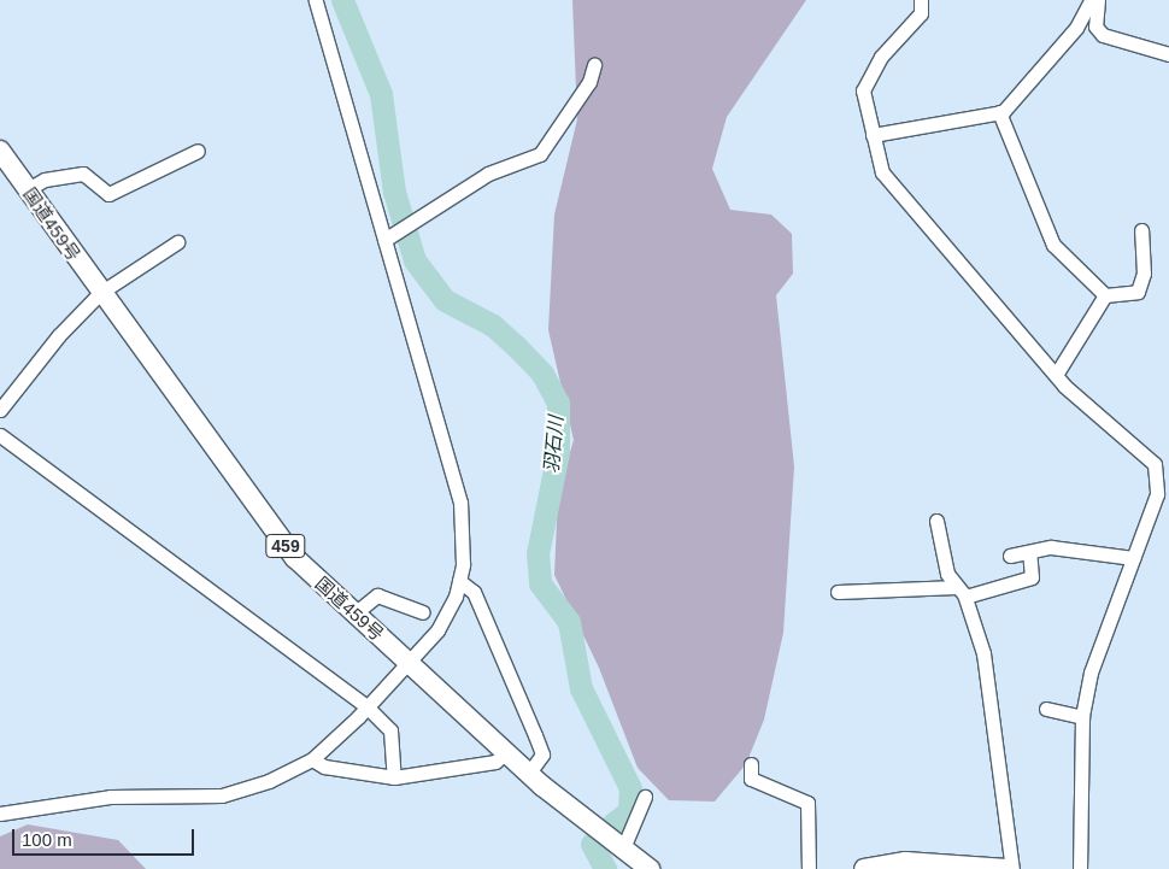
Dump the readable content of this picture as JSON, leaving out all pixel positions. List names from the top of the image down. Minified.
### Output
{"streets":{"highway":["国道459号","459"]},"water":["羽石川"],"scale_bar":"100 m"}
